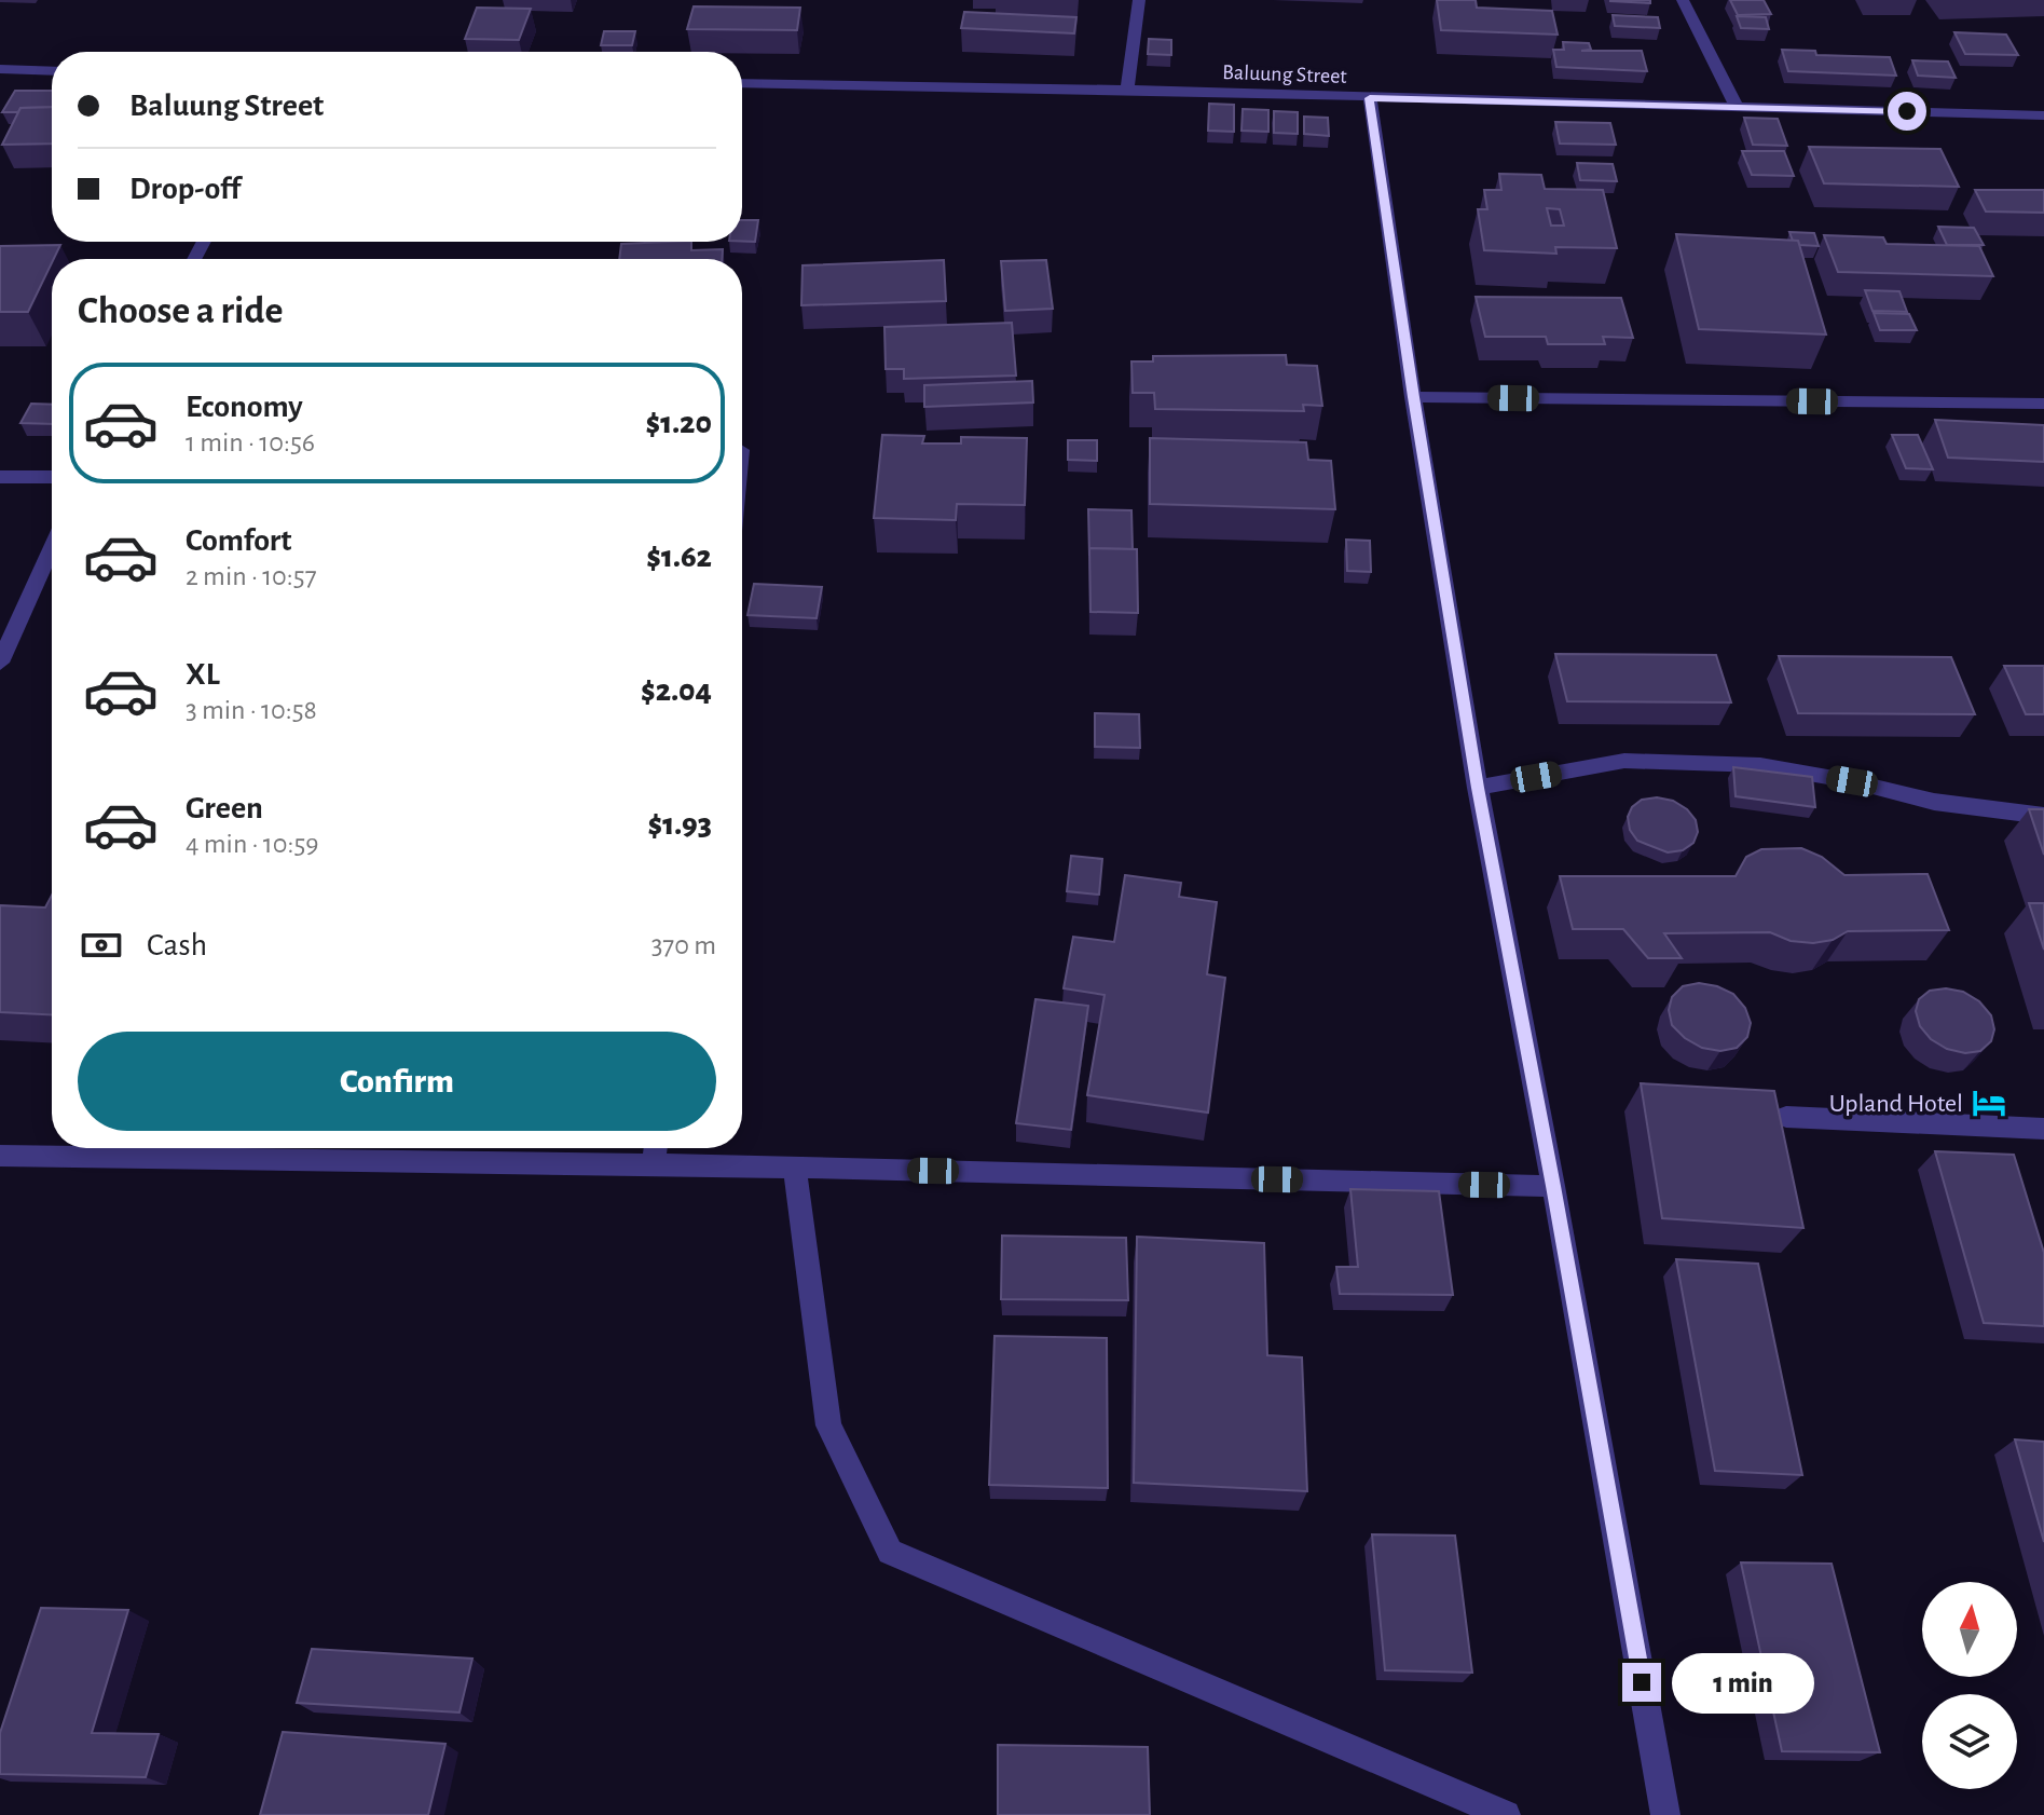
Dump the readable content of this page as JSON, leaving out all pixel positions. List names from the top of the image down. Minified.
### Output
{"streets":{"street":["Baluung Street"]},"places":{"hotel":["Upland Hotel"]},"north":"top","page":{"banner":["Baluung Street","Drop-off"],"heading":"Choose a ride","list":[{"name":"Economy","note":"1 min · 10:56","value":"$1.20"},{"name":"Comfort","note":"2 min · 10:57","value":"$1.62"},{"name":"XL","note":"3 min · 10:58","value":"$2.04"},{"name":"Green","note":"4 min · 10:59","value":"$1.93"}],"pay":["Cash","370 m"],"buttons":"Confirm","bubble":"1 min"}}
